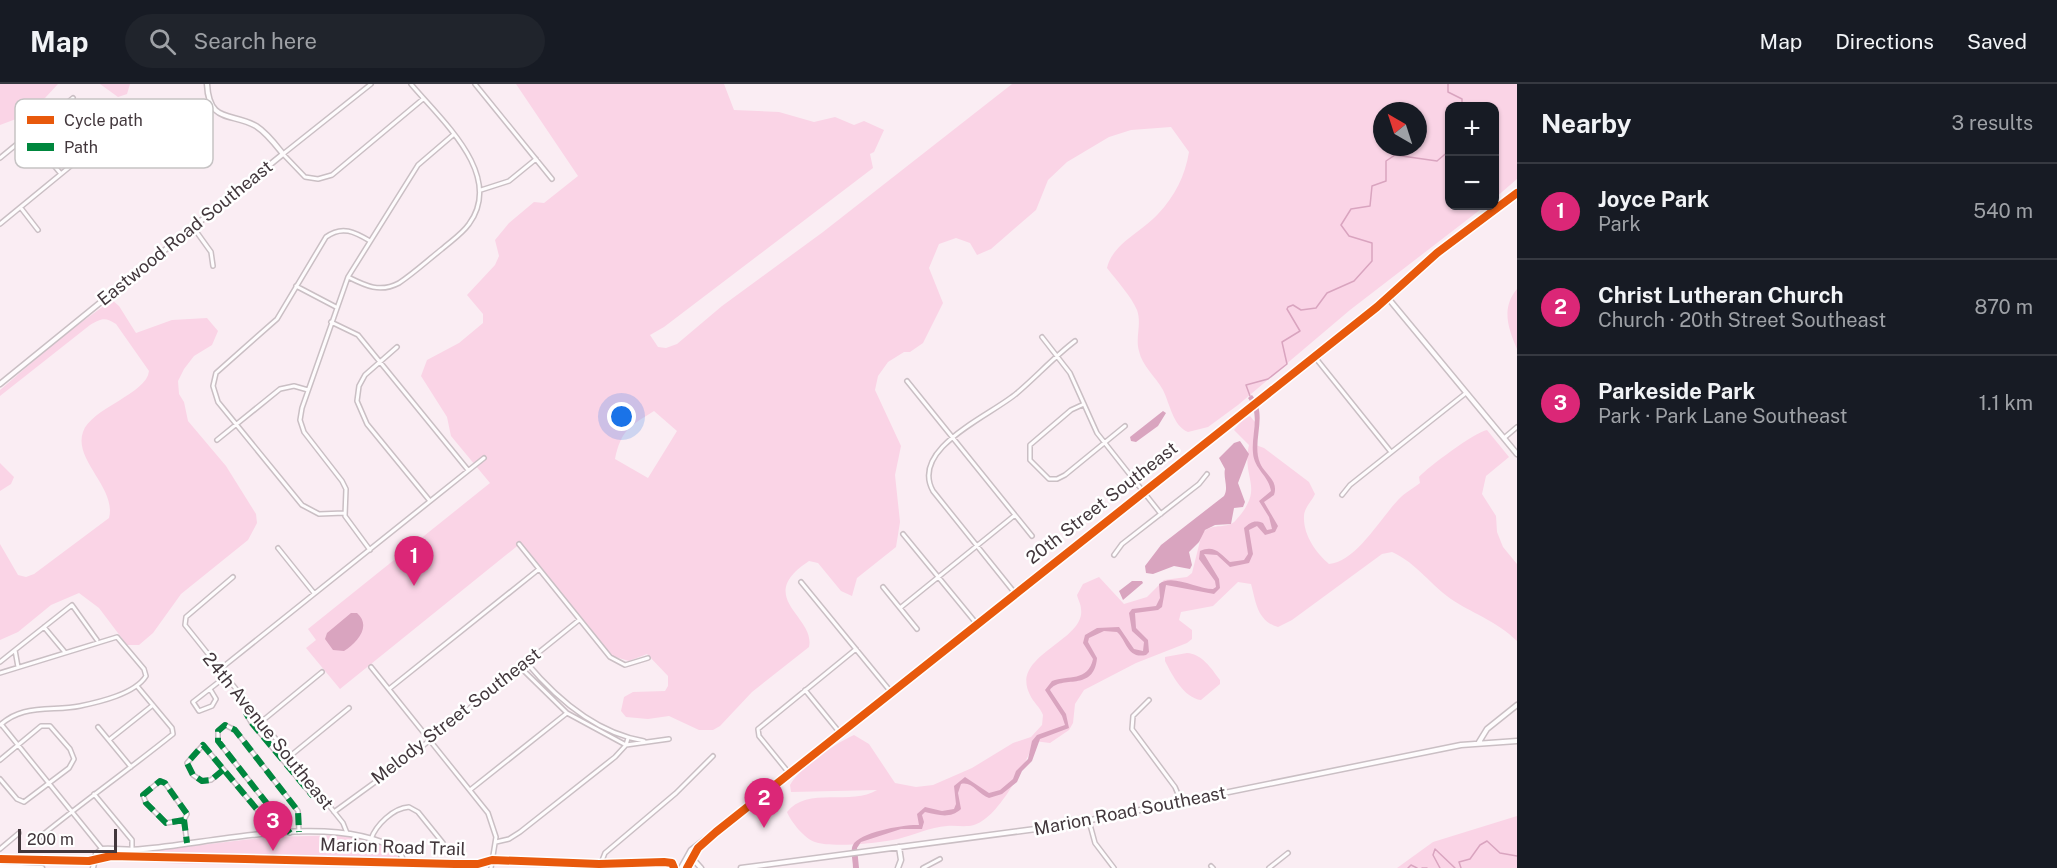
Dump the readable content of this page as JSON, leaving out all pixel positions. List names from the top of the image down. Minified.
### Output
{"streets":{"street":["Eastwood Road Southeast","20th Street Southeast","Melody Street Southeast","24th Avenue Southeast","Marion Road Southeast"],"cycle path":["Marion Road Trail"]},"crossings":[["Melody Street Southeast","24th Avenue Southeast"]],"legend":["Cycle path","Path"],"scale_bar":"200 m","north":"top left","page":{"header":"Map","search":"Search here","nav":["Map","Directions","Saved"],"heading":["Nearby","3 results"],"map_buttons":["+","−"],"list":[{"mark":"1","name":"Joyce Park","note":"Park","value":"540 m"},{"mark":"2","name":"Christ Lutheran Church","note":"Church · 20th Street Southeast","value":"870 m"},{"mark":"3","name":"Parkeside Park","note":"Park · Park Lane Southeast","value":"1.1 km"}],"pins":["1","2","3"],"scale":"200 m"}}
